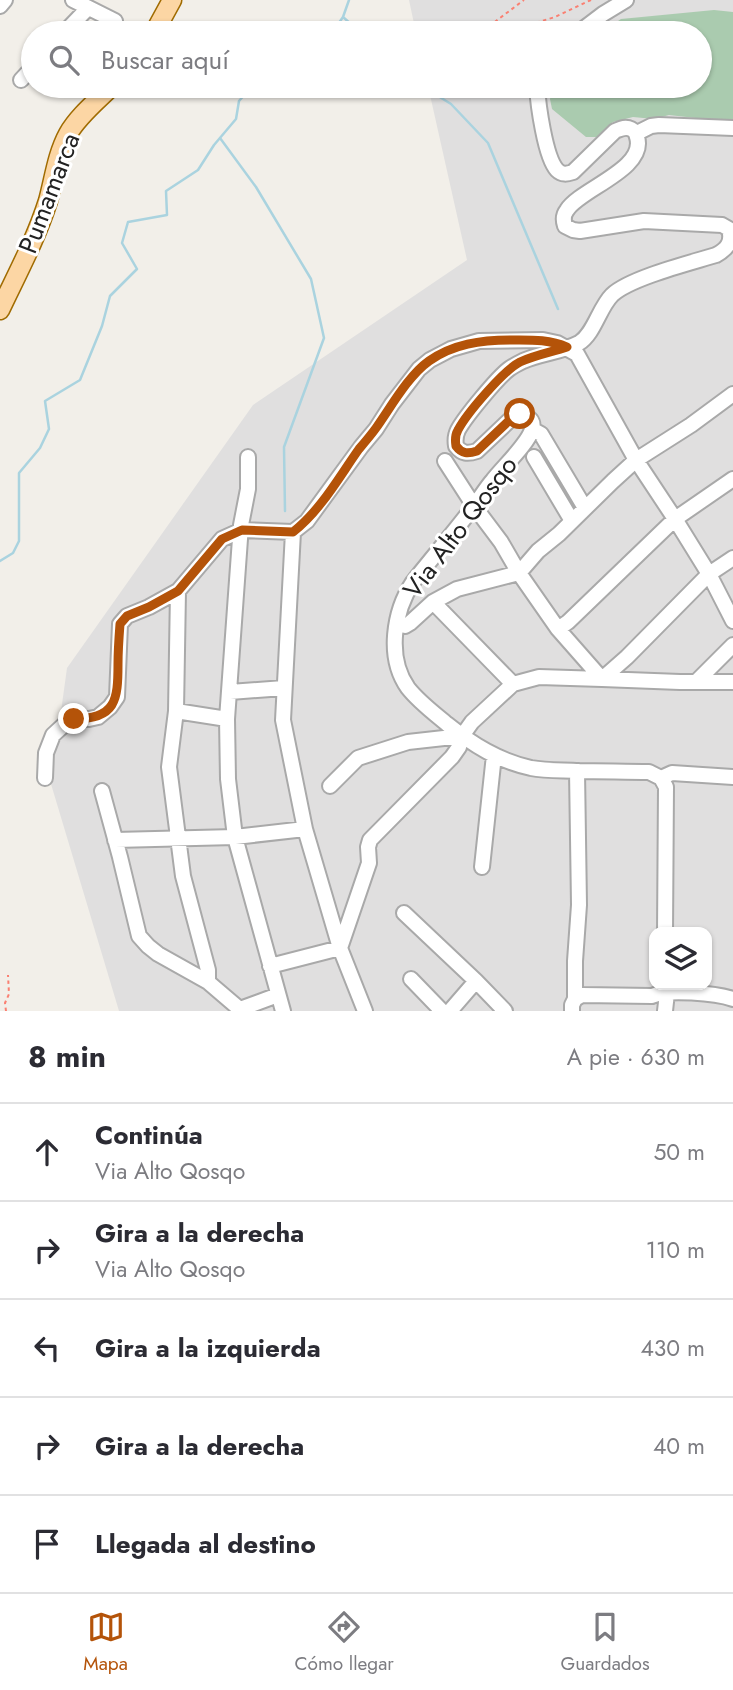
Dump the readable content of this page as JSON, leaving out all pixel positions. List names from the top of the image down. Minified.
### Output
{"streets":{"main road":["Pumamarca"],"street":["Via Alto Qosqo"]},"page":{"search":"Buscar aquí","heading":["8 min","A pie · 630 m"],"list":[["Continúa","Via Alto Qosqo","50 m"],["Gira a la derecha","Via Alto Qosqo","110 m"],["Gira a la izquierda","430 m"],["Gira a la derecha","40 m"],"Llegada al destino"],"nav":["Mapa","Cómo llegar","Guardados"]}}
